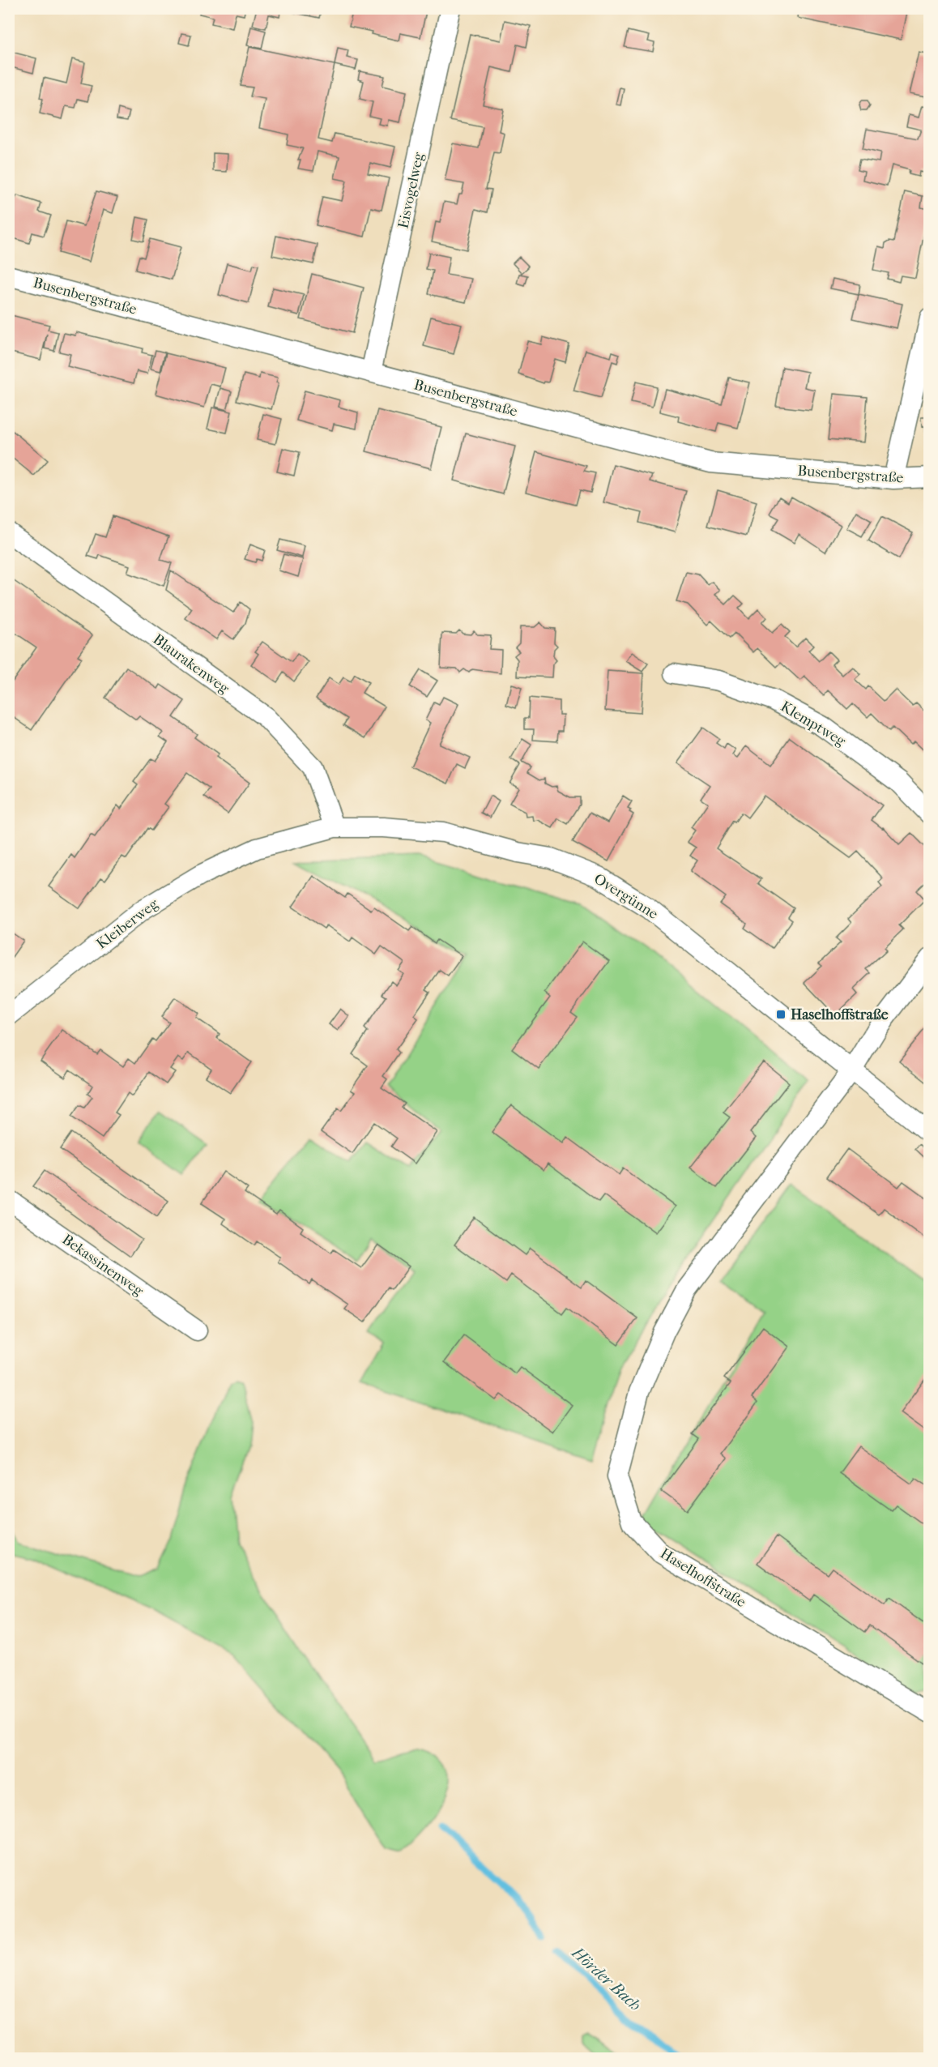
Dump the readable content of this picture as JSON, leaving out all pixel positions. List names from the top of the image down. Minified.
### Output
{"streets":{"street":["Eisvogelweg","Busenbergstraße","Blaurakenweg","Klemptweg","Overgünne","Kleiberweg","Bekassinenweg","Haselhoffstraße"]},"crossings":[["Eisvogelweg","Busenbergstraße"],["Blaurakenweg","Overgünne"],["Overgünne","Kleiberweg"],["Overgünne","Haselhoffstraße"]],"water":["Hörder Bach"],"places":{"transit":["Haselhoffstraße"]}}
